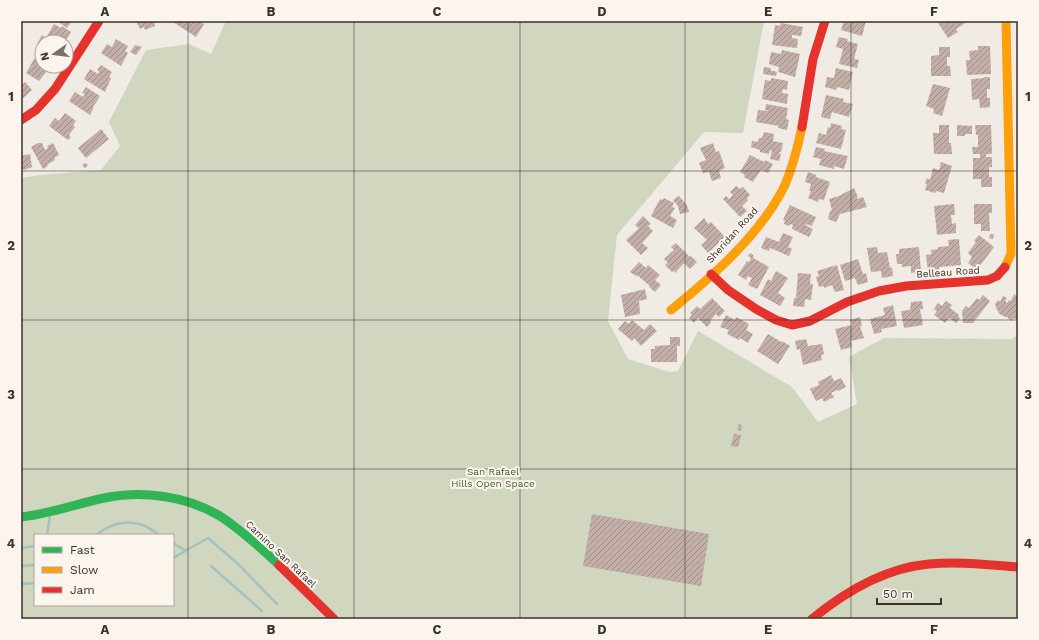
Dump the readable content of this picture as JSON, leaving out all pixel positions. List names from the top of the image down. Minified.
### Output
{"streets":{"street":["Sheridan Road","Belleau Road","Camino San Rafael"]},"crossings":[["Sheridan Road","Belleau Road"]],"parks":["San Rafael Hills Open Space"],"legend":["Fast","Slow","Jam"],"scale_bar":"50 m","north":"left","grid":{"columns":["A","B","C","D","E","F"],"rows":["1","2","3","4"]}}
